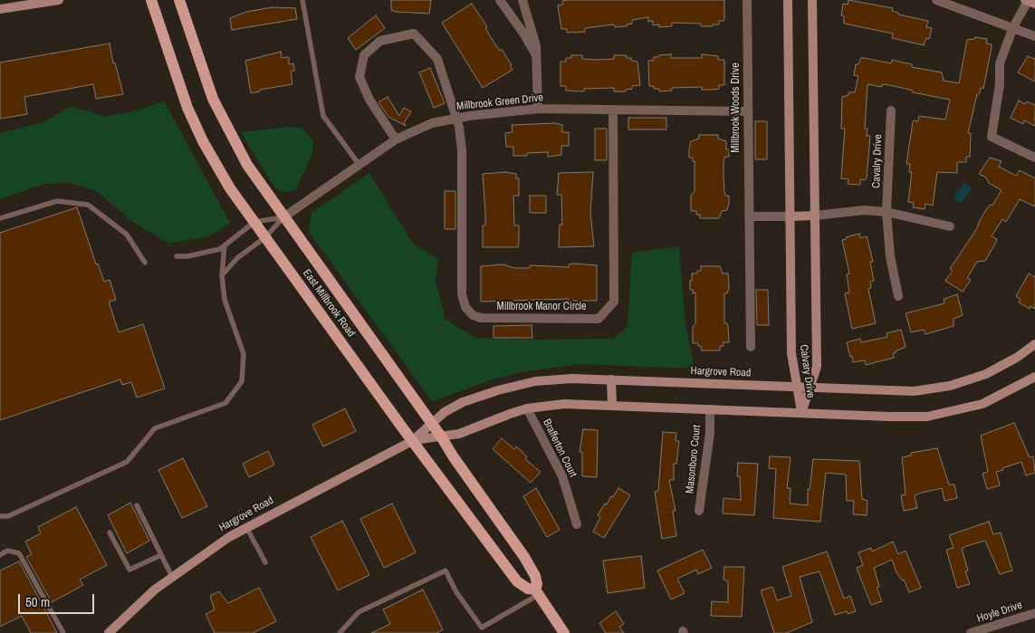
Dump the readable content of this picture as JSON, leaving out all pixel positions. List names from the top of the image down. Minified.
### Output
{"streets":{"main road":["East Millbrook Road"],"street":["Millbrook Green Drive","Millbrook Woods Drive","Cavalry Drive","Millbrook Manor Circle","Calvary Drive","Hargrove Road","Brafferton Court","Masonboro Court","Hoyle Drive"]},"crossings":[["Millbrook Green Drive","Millbrook Woods Drive"],["Millbrook Green Drive","East Millbrook Road"],["Millbrook Green Drive","Millbrook Manor Circle"],["East Millbrook Road","Hargrove Road"],["Calvary Drive","Hargrove Road"],["Hargrove Road","Brafferton Court"],["Hargrove Road","Masonboro Court"]],"scale_bar":"50 m"}
